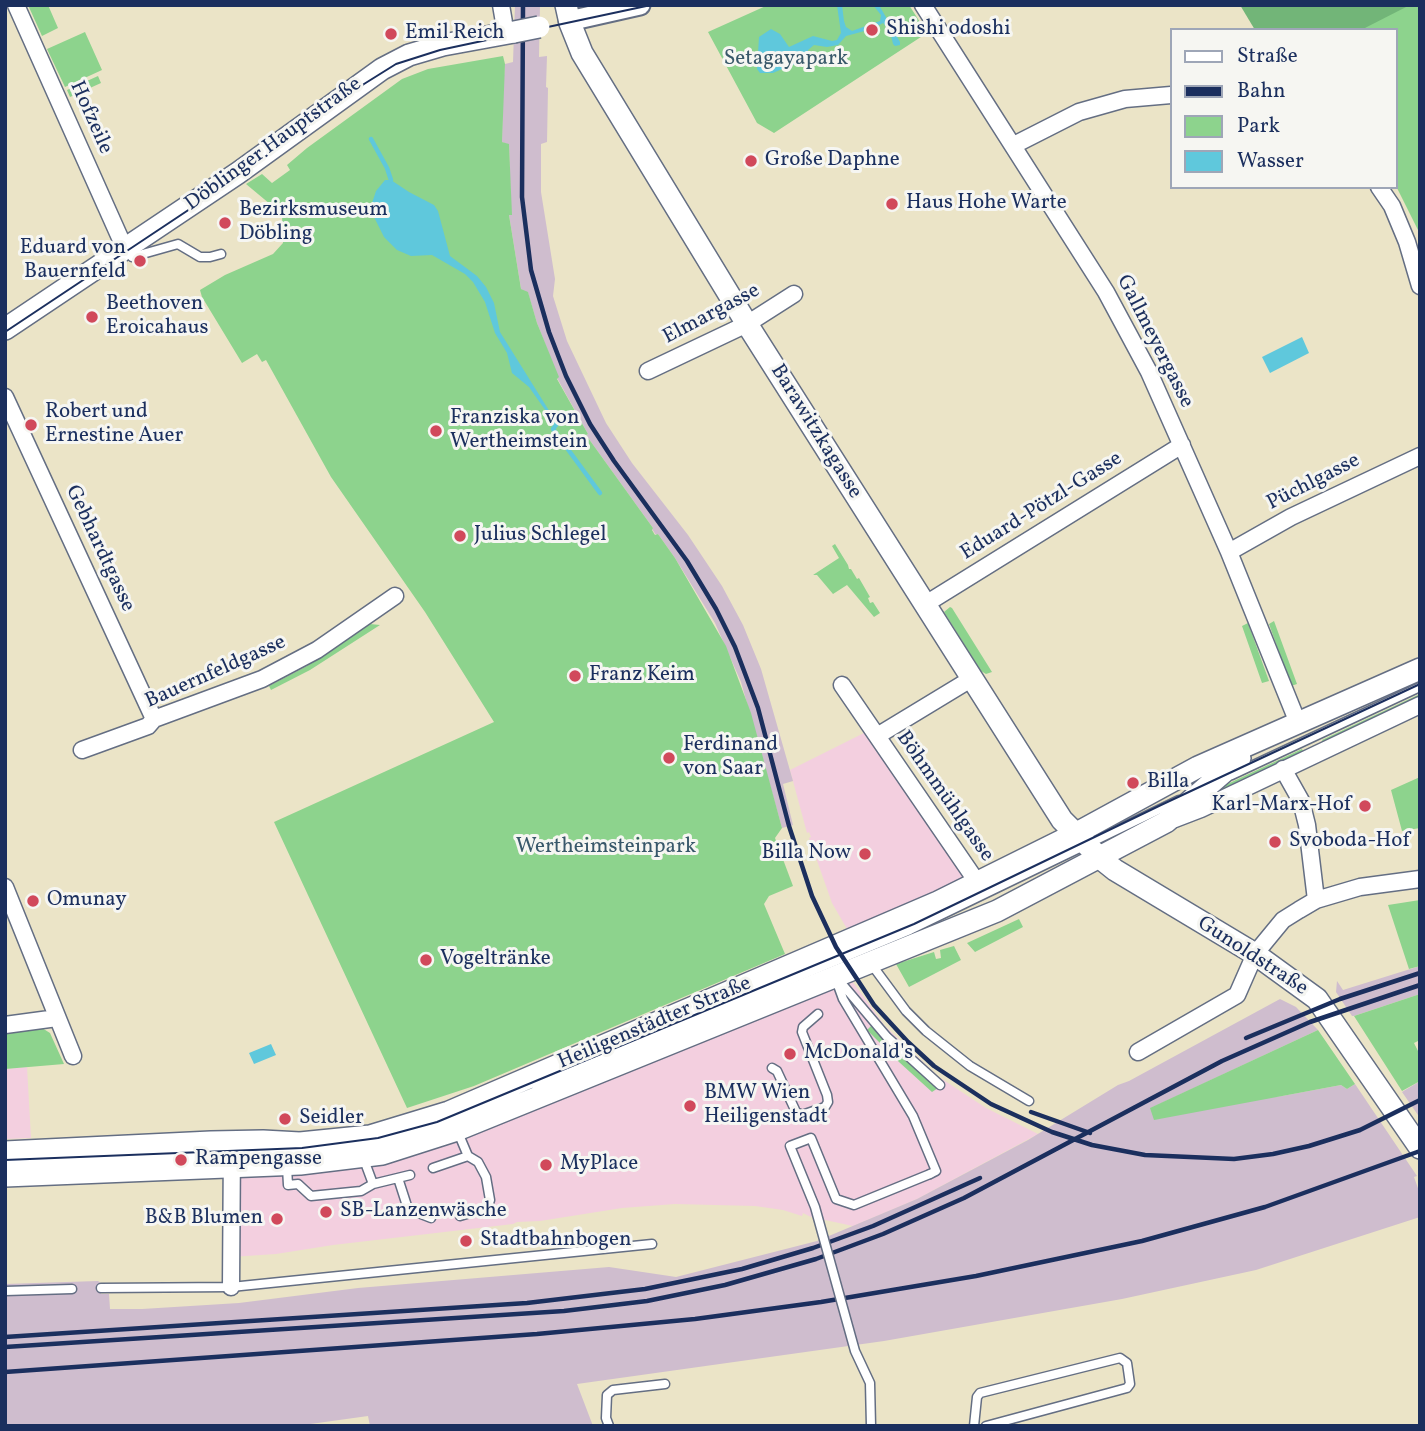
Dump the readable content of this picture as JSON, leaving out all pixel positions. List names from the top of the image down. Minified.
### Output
{"streets":{"main road":["Döblinger Hauptstraße","Barawitzkagasse","Gunoldstraße","Heiligenstädter Straße"],"street":["Hofzeile","Elmargasse","Gallmeyergasse","Püchlgasse","Eduard-Pötzl-Gasse","Gebhardtgasse","Bauernfeldgasse","Böhmmühlgasse"]},"crossings":[["Hofzeile","Döblinger Hauptstraße"],["Döblinger Hauptstraße","Barawitzkagasse"],["Elmargasse","Barawitzkagasse"],["Gallmeyergasse","Püchlgasse"],["Gallmeyergasse","Eduard-Pötzl-Gasse"],["Gallmeyergasse","Heiligenstädter Straße"],["Barawitzkagasse","Eduard-Pötzl-Gasse"],["Barawitzkagasse","Böhmmühlgasse"],["Barawitzkagasse","Gunoldstraße"],["Barawitzkagasse","Heiligenstädter Straße"],["Gebhardtgasse","Bauernfeldgasse"],["Böhmmühlgasse","Heiligenstädter Straße"],["Gunoldstraße","Heiligenstädter Straße"]],"parks":["Setagayapark","Wertheimsteinpark"],"places":["Shishi odoshi","Emil Reich","Große Daphne","Haus Hohe Warte","Bezirksmuseum Döbling","Eduard von Bauernfeld","Beethoven Eroicahaus","Robert und Ernestine Auer","Franziska von Wertheimstein","Julius Schlegel","Franz Keim","Ferdinand von Saar","Billa","Karl-Marx-Hof","Svoboda-Hof","Billa Now","Omunay","Vogeltränke","McDonald's","BMW Wien Heiligenstadt","Seidler","Rampengasse","MyPlace","SB-Lanzenwäsche","B&B Blumen","Stadtbahnbogen"],"legend":["Straße","Bahn","Park","Wasser"]}
